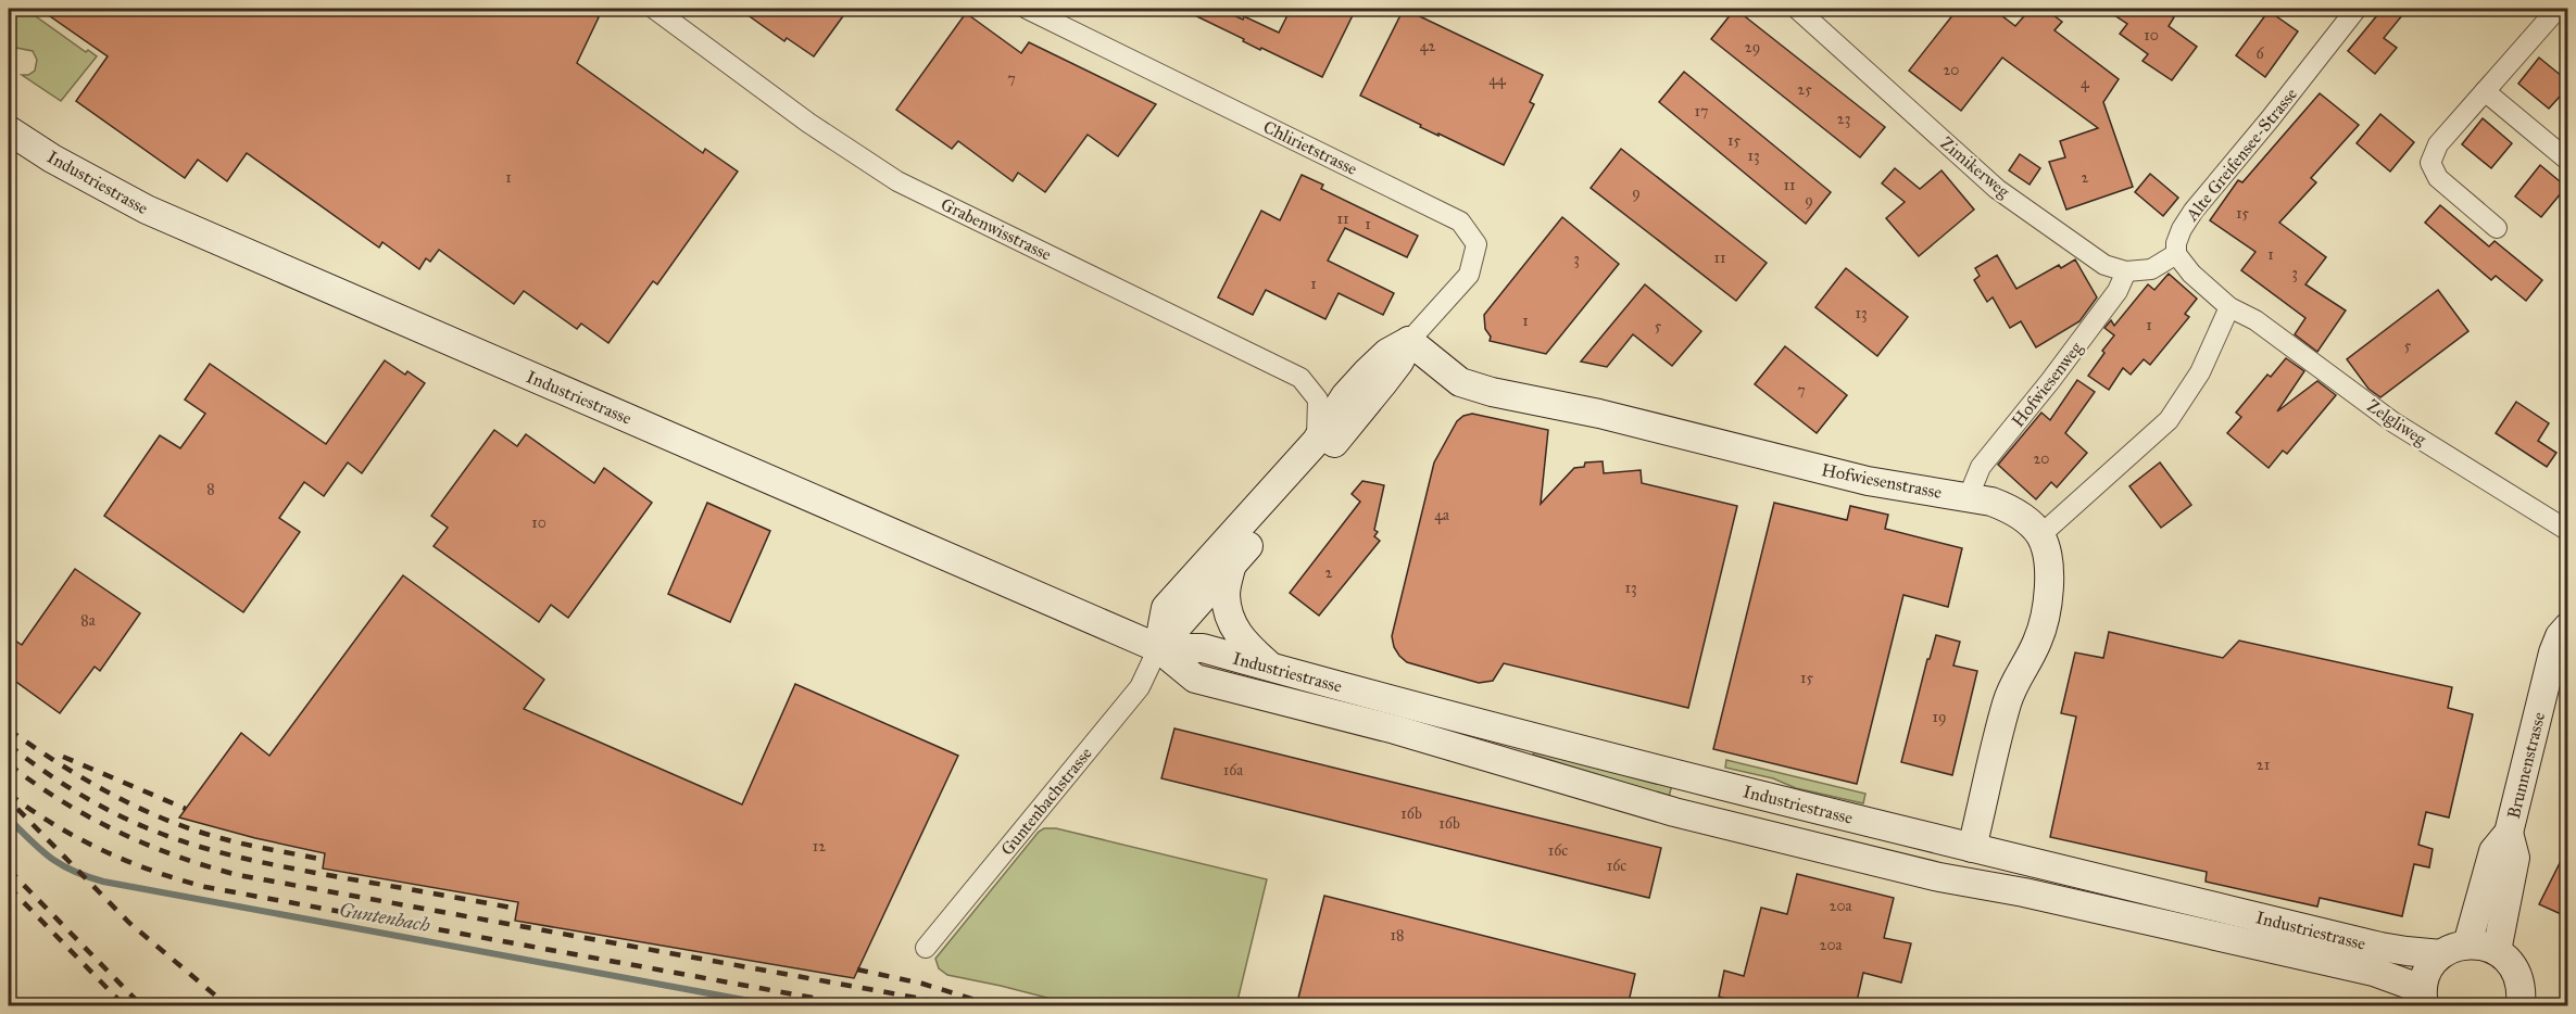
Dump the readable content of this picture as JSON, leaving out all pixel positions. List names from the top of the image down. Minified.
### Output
{"streets":{"main road":["Chlirietstrasse","Industriestrasse","Hofwiesenstrasse","Brunnenstrasse"],"street":["Alte Greifensee-Strasse","Zimikerweg","Grabenwisstrasse","Hofwiesenweg","Zelgliweg","Guntenbachstrasse"]},"crossings":[["Chlirietstrasse","Industriestrasse"],["Chlirietstrasse","Grabenwisstrasse"],["Chlirietstrasse","Hofwiesenstrasse"],["Chlirietstrasse","Guntenbachstrasse"],["Zimikerweg","Hofwiesenweg"],["Industriestrasse","Brunnenstrasse"],["Industriestrasse","Guntenbachstrasse"],["Hofwiesenweg","Hofwiesenstrasse"]],"water":["Guntenbach"],"house_numbers":["10","42","29","6","20","7","44","4","25","17","23","15","13","1","2","11","9","9","15","11","1","1","11","3","3","1","13","1","1","5","5","7","20","8","4a","10","2","13","8a","15","19","21","16a","16b","16b","12","16c","16c","20a","18","20a"]}
